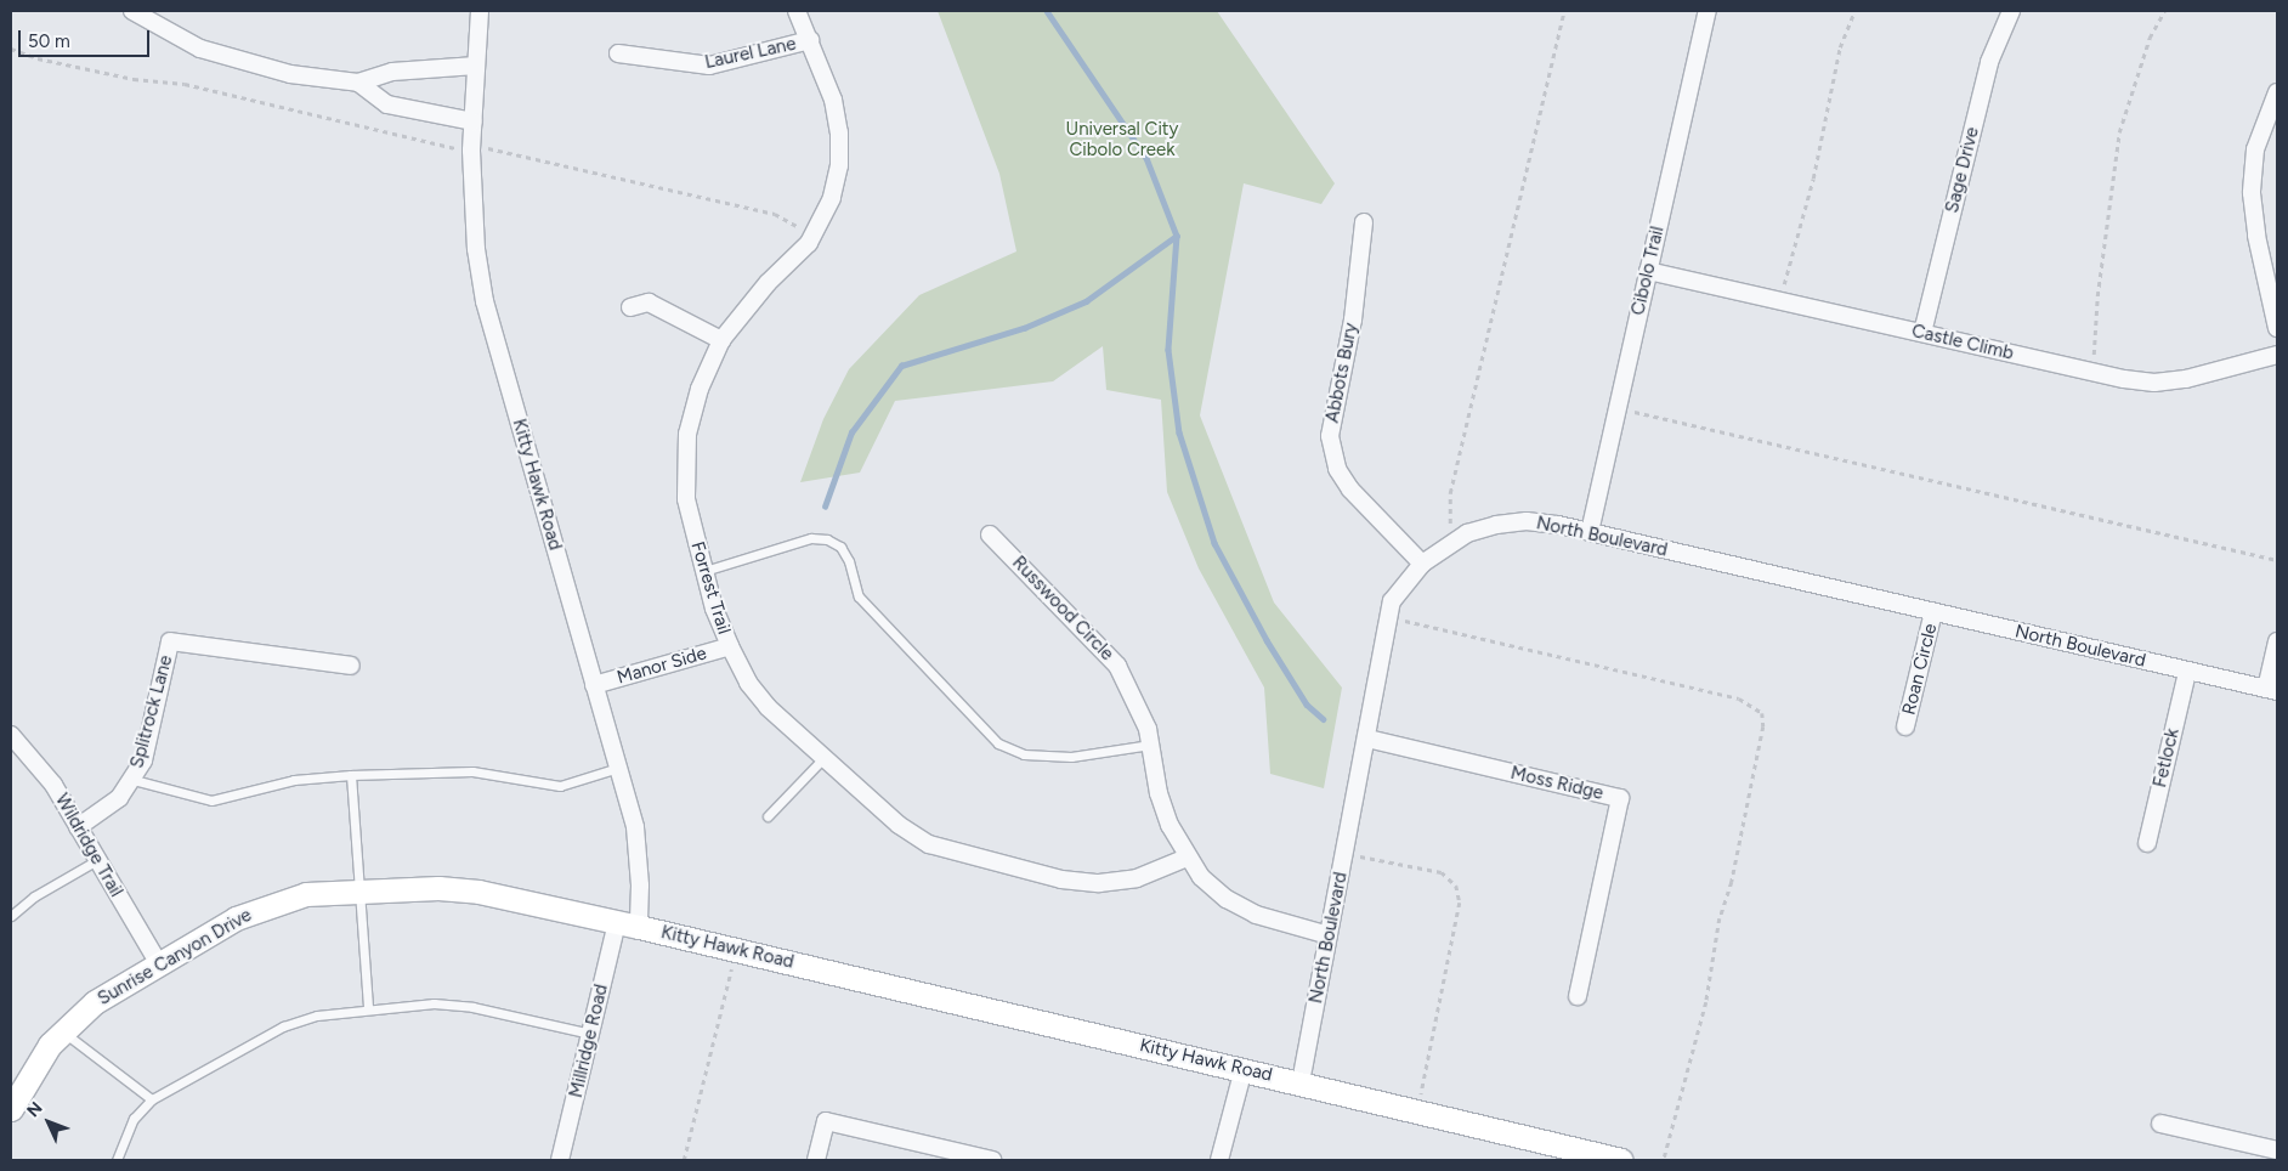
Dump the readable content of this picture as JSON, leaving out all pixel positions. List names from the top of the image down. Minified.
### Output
{"streets":{"street":["Laurel Lane","Sage Drive","Cibolo Trail","Castle Climb","Abbots Bury","Kitty Hawk Road","North Boulevard","Forrest Trail","Russwood Circle","Manor Side","Roan Circle","Splitrock Lane","Fetlock","Moss Ridge","Wildridge Trail","Sunrise Canyon Drive","Millridge Road"]},"crossings":[["Laurel Lane","Forrest Trail"],["Sage Drive","Castle Climb"],["Cibolo Trail","Castle Climb"],["Cibolo Trail","North Boulevard"],["Abbots Bury","North Boulevard"],["Kitty Hawk Road","North Boulevard"],["Kitty Hawk Road","Manor Side"],["Kitty Hawk Road","Sunrise Canyon Drive"],["Kitty Hawk Road","Millridge Road"],["North Boulevard","Roan Circle"],["North Boulevard","Fetlock"],["North Boulevard","Moss Ridge"],["Forrest Trail","Russwood Circle"],["Forrest Trail","Manor Side"],["Splitrock Lane","Wildridge Trail"],["Wildridge Trail","Sunrise Canyon Drive"],["Sunrise Canyon Drive","Millridge Road"]],"parks":["Universal City Cibolo Creek"],"scale_bar":"50 m","north":"top left"}
